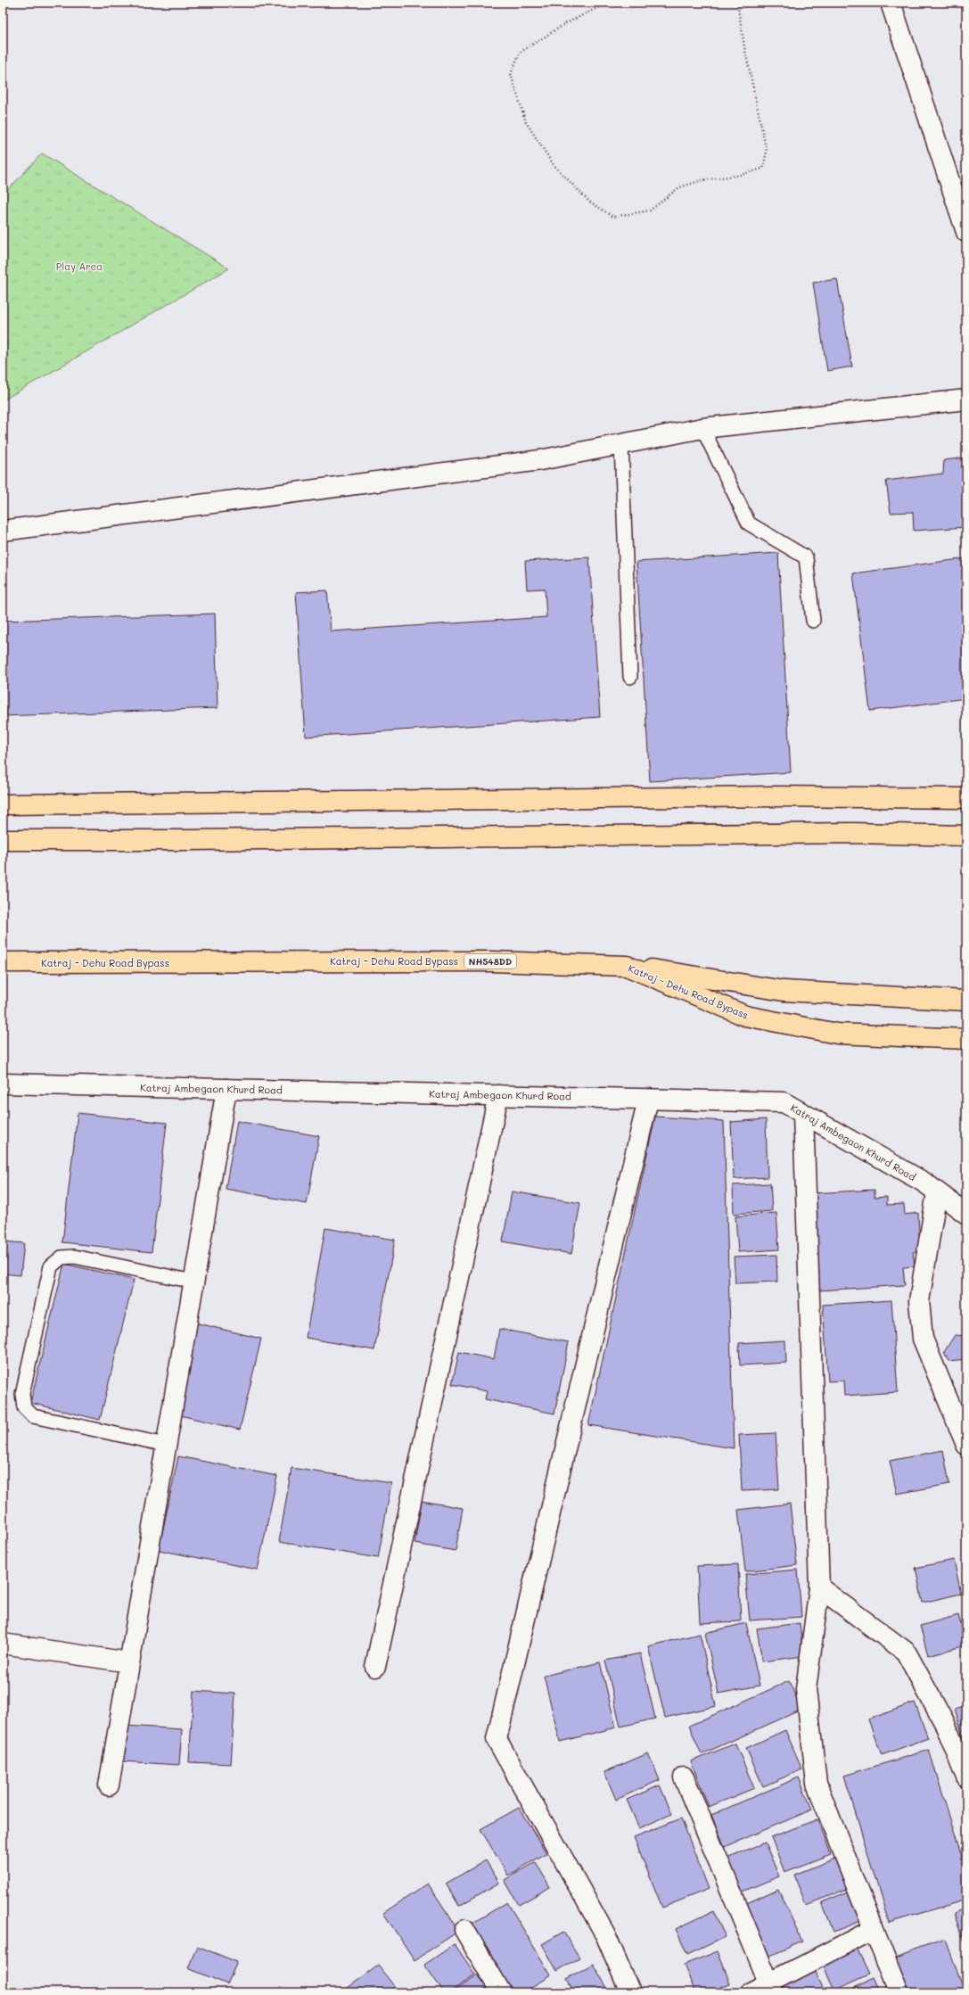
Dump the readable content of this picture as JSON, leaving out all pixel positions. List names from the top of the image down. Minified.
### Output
{"streets":{"highway":["Katraj - Dehu Road Bypass","NH548DD"],"street":["Katraj Ambegaon Khurd Road"]},"parks":["Play Area"]}
